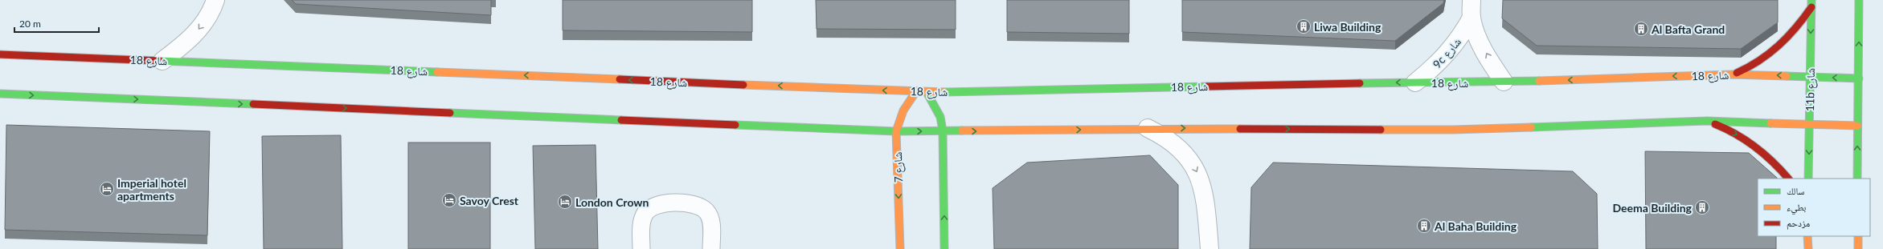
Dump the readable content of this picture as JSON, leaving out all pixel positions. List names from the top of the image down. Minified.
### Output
{"streets":{"street":["9c شارع","شارع 18","11b شارع","شارع 7"]},"crossings":[["9c شارع","شارع 18"],["شارع 18","11b شارع"],["شارع 18","شارع 7"]],"one_way":["9c شارع"],"places":{"building":["Liwa Building","Al Bafta Grand","Deema Building","Al Baha Building"],"hotel":["Imperial hotel apartments","Savoy Crest","London Crown"]},"legend":["سالك","بطيء","مزدحم"],"scale_bar":"20 m"}
